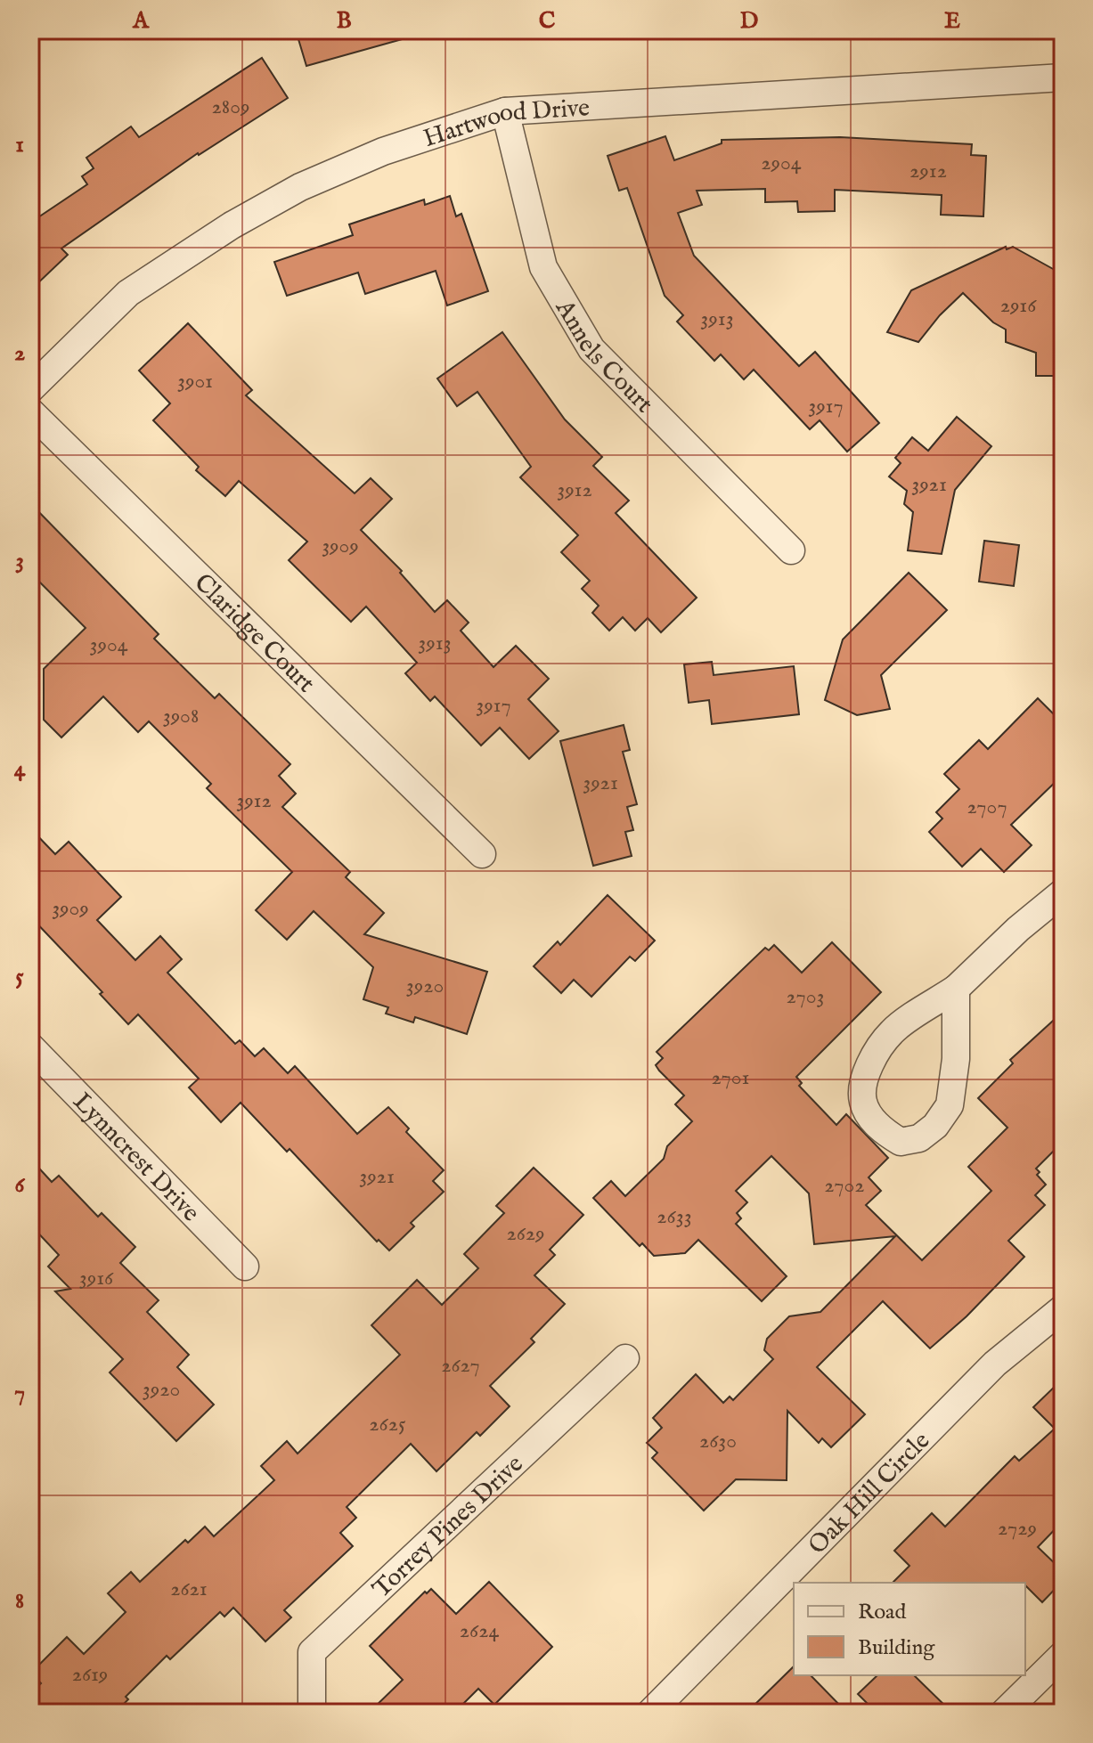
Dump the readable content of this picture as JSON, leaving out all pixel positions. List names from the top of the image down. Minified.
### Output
{"streets":{"street":["Hartwood Drive","Annels Court","Claridge Court","Lynncrest Drive","Oak Hill Circle","Torrey Pines Drive"]},"crossings":[["Hartwood Drive","Annels Court"]],"house_numbers":["2809","2904","2912","2916","3913","3901","3917","3921","3912","3909","3913","3904","3917","3908","3921","3912","2707","3909","3920","2703","2701","3921","2702","2633","2629","3916","2627","3920","2625","2630","2729","2621","2624","2619"],"legend":["Road","Building"],"grid":{"columns":["A","B","C","D","E"],"rows":["1","2","3","4","5","6","7","8"]}}
